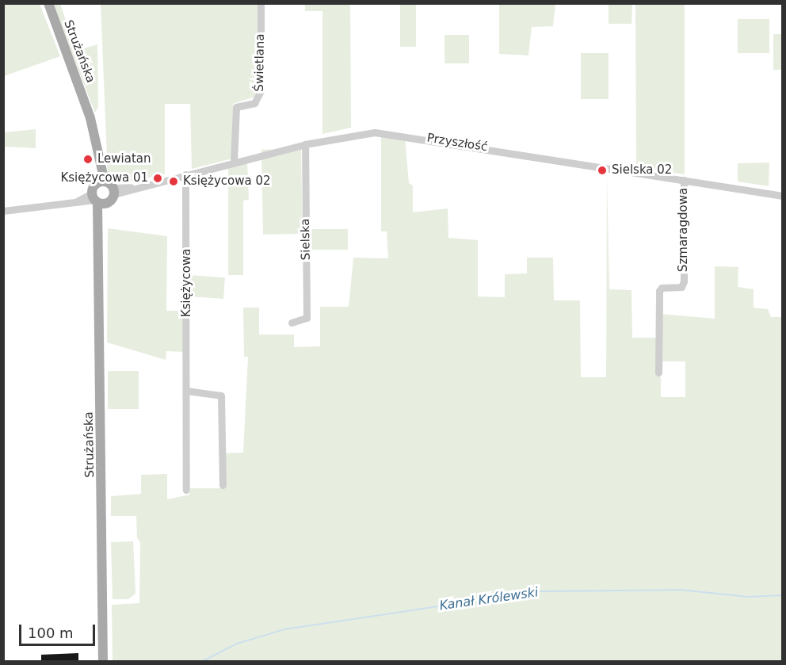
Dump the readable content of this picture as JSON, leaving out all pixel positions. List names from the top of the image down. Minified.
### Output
{"streets":{"main road":["Strużańska"],"street":["Świetlana","Przyszłość","Szmaragdowa","Sielska","Księżycowa"]},"crossings":[["Strużańska","Przyszłość"],["Świetlana","Przyszłość"],["Przyszłość","Szmaragdowa"],["Przyszłość","Sielska"],["Przyszłość","Księżycowa"]],"water":["Kanał Królewski"],"places":["Lewiatan","Sielska 02","Księżycowa 01","Księżycowa 02"],"scale_bar":"100 m"}
